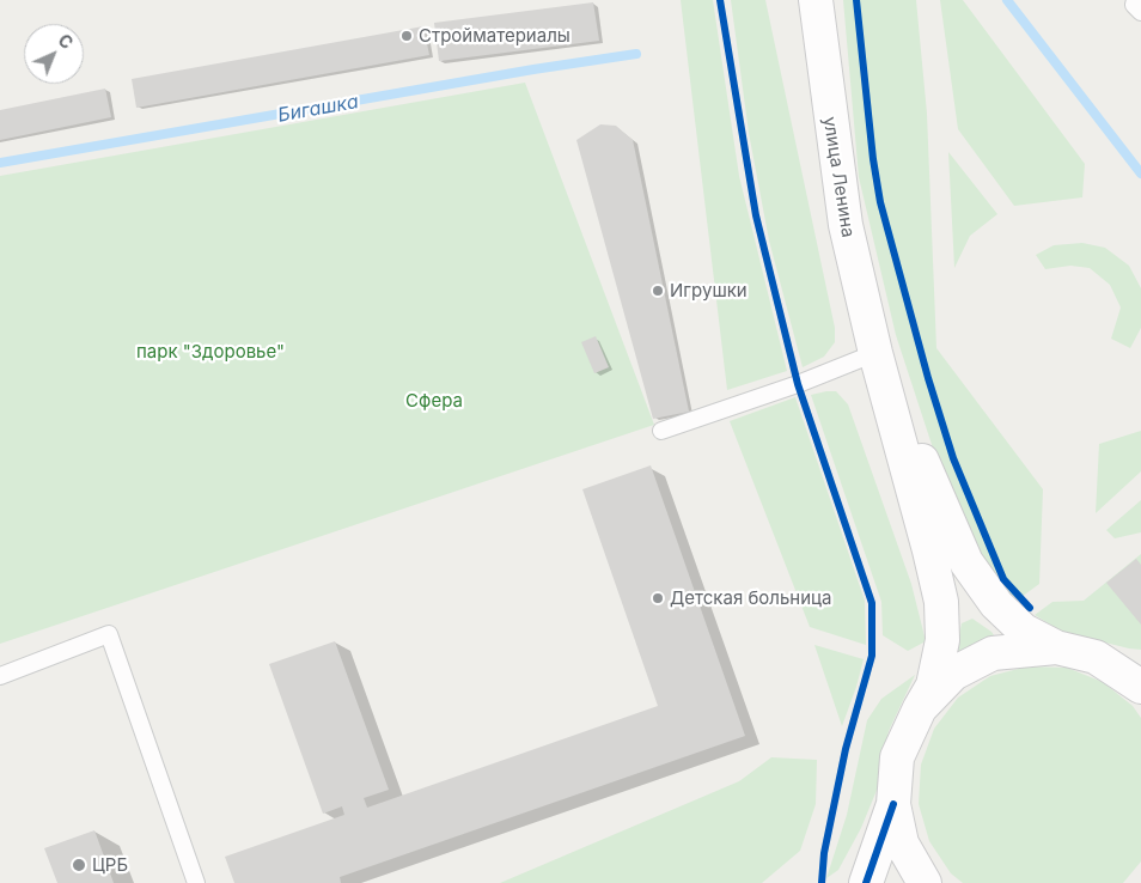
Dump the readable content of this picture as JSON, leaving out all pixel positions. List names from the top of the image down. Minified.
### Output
{"streets":{"main road":["улица Ленина"]},"water":["Бигашка"],"parks":["парк \"Здоровье\"","Сфера"],"places":["Стройматериалы","Игрушки","Детская больница","ЦРБ"],"north":"top right"}
